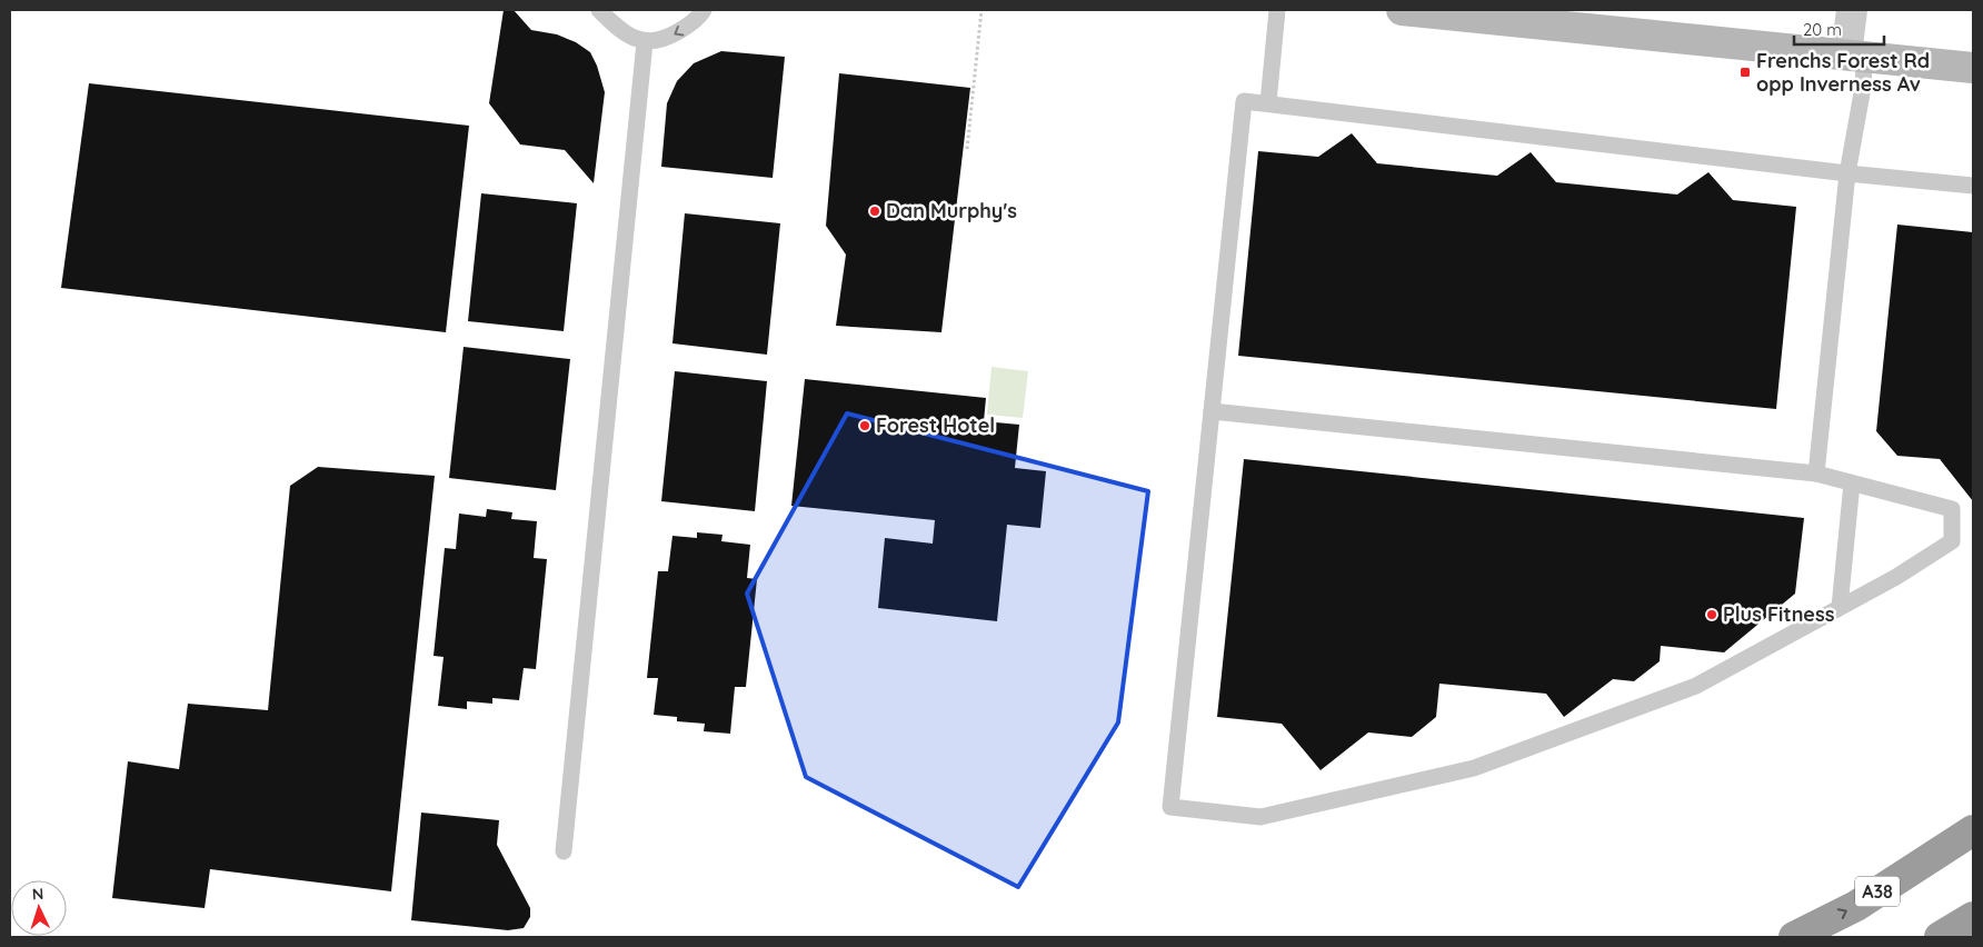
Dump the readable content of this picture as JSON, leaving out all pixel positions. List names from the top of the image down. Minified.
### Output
{"streets":{"highway":["A38"]},"places":{"transit":["Frenchs Forest Rd opp Inverness Av"],"other":["Dan Murphy's","Forest Hotel","Plus Fitness"]},"scale_bar":"20 m","north":"top"}
